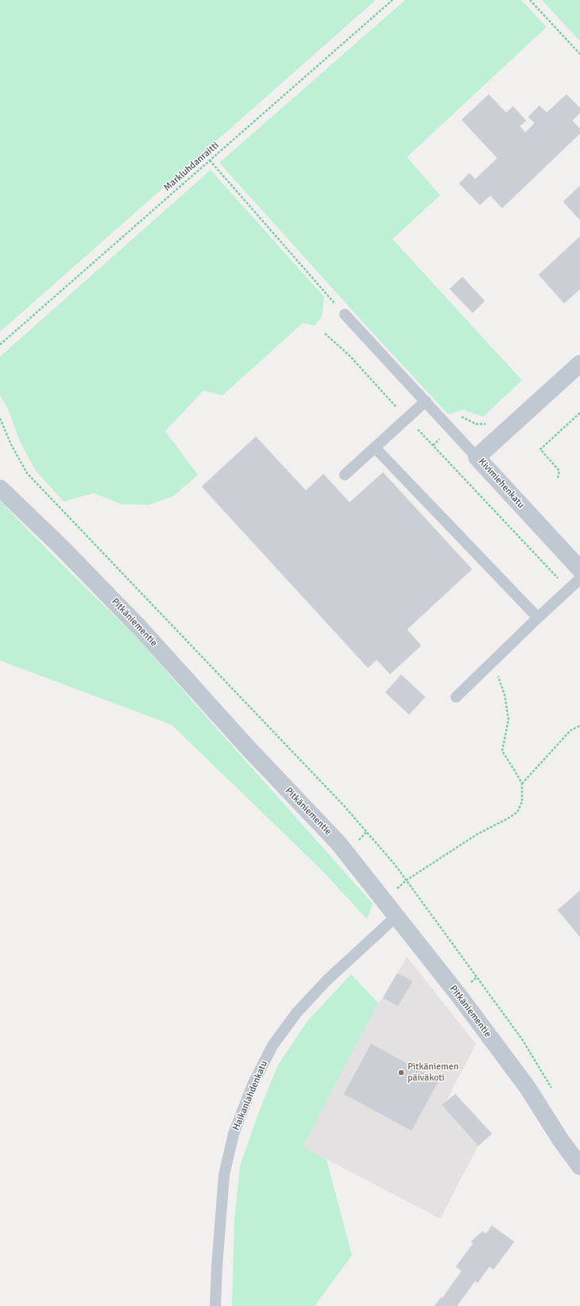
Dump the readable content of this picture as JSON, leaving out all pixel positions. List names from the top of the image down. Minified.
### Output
{"streets":{"street":["Kivimiehenkatu","Pitkäniementie"],"lane":["Haikanlahdenkatu"],"path":["Markluhdanraitti"]},"crossings":[["Pitkäniementie","Haikanlahdenkatu"]],"places":["Pitkäniemen päiväkoti"]}
